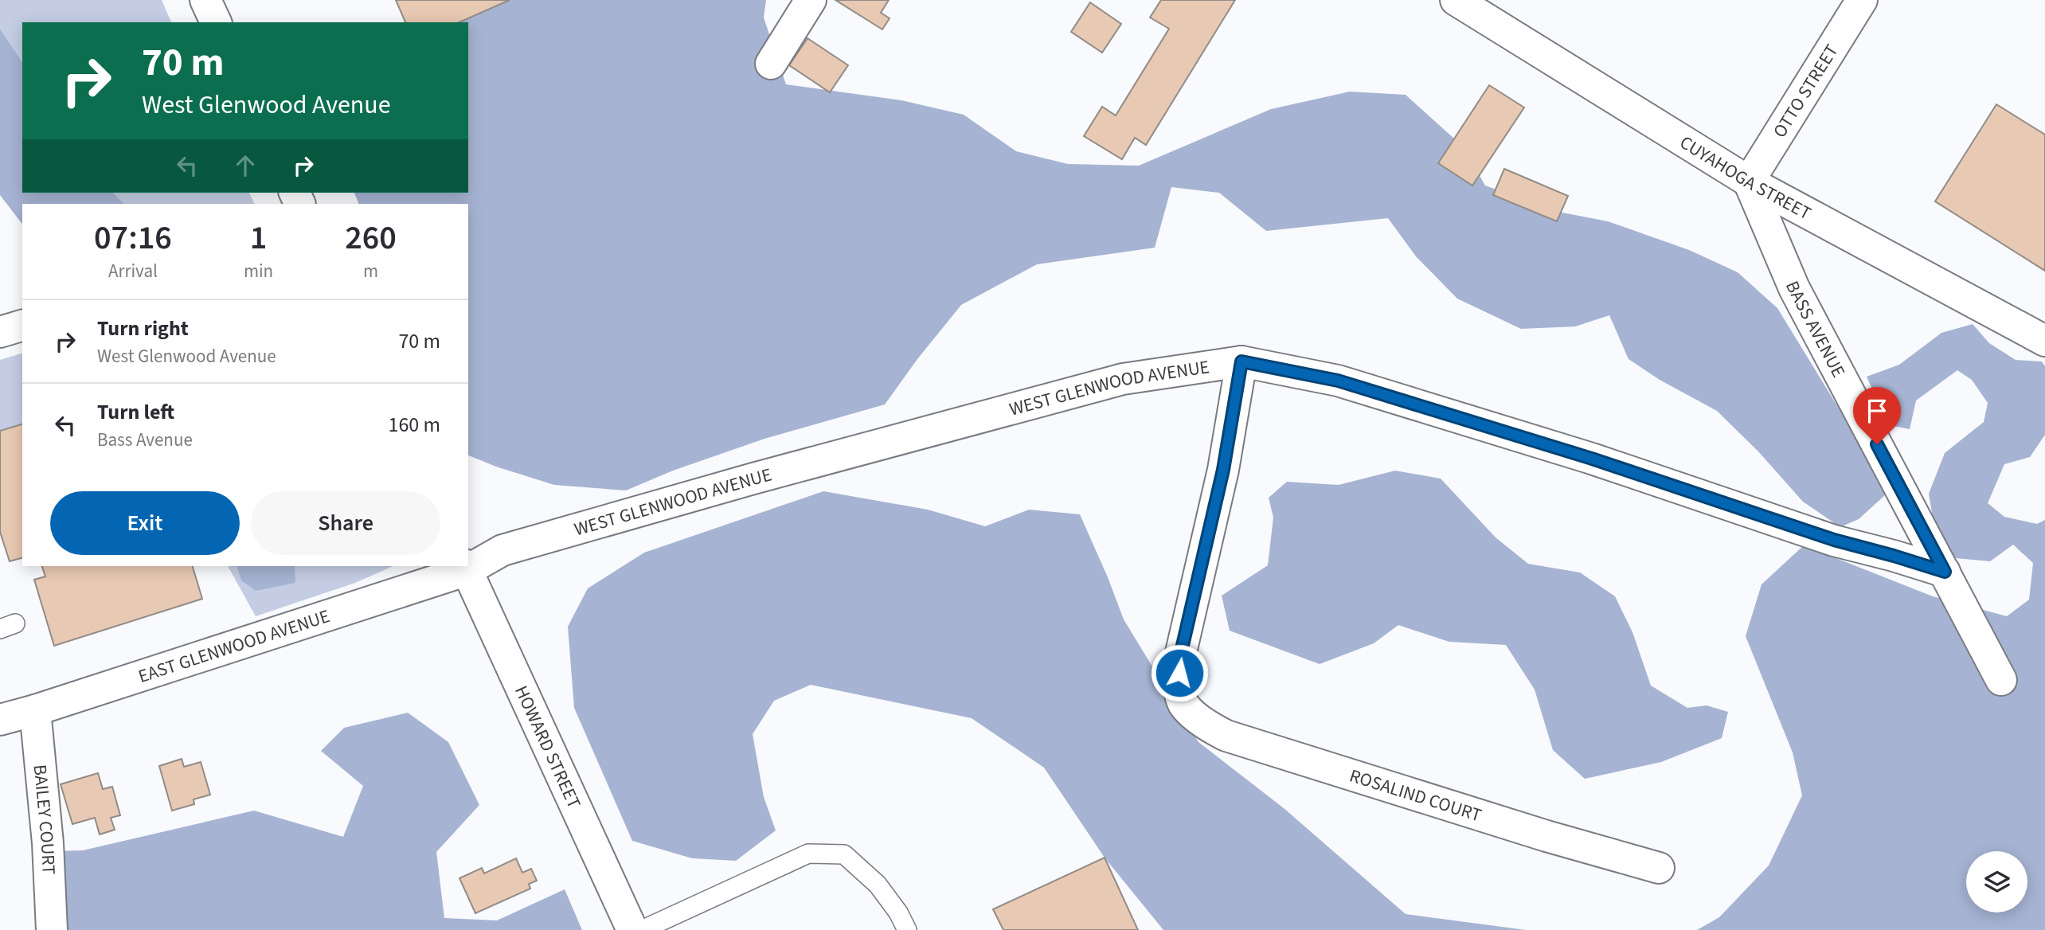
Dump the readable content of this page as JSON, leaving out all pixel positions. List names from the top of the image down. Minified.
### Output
{"streets":{"street":["OTTO STREET","CUYAHOGA STREET","BASS AVENUE","WEST GLENWOOD AVENUE","EAST GLENWOOD AVENUE","HOWARD STREET","ROSALIND COURT","BAILEY COURT"]},"crossings":[["OTTO STREET","CUYAHOGA STREET"],["OTTO STREET","BASS AVENUE"],["CUYAHOGA STREET","BASS AVENUE"],["BASS AVENUE","WEST GLENWOOD AVENUE"],["WEST GLENWOOD AVENUE","ROSALIND COURT"],["EAST GLENWOOD AVENUE","HOWARD STREET"],["EAST GLENWOOD AVENUE","BAILEY COURT"]],"page":{"turn":["70 m","West Glenwood Avenue"],"eta":["07:16","Arrival","1","min","260","m"],"list":[{"name":"Turn right","note":"West Glenwood Avenue","value":"70 m"},{"name":"Turn left","note":"Bass Avenue","value":"160 m"}],"buttons":["Exit","Share"]}}
